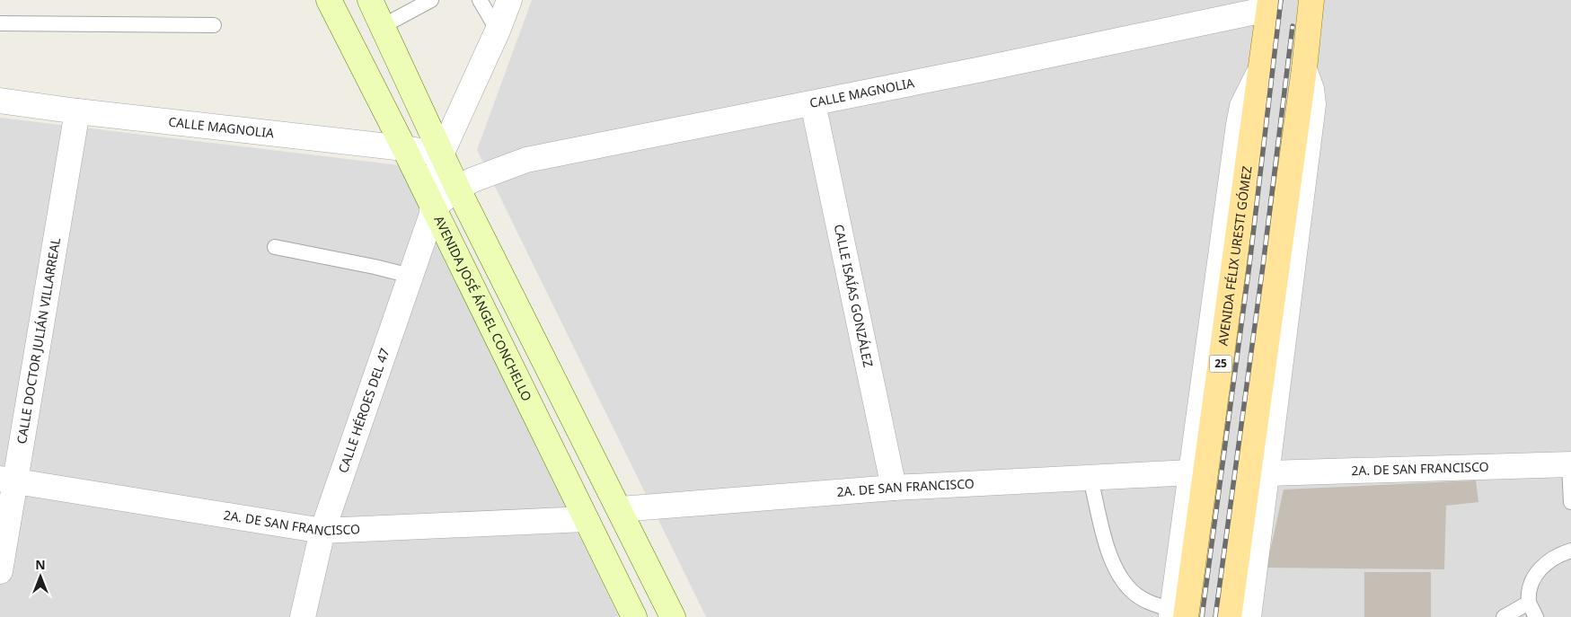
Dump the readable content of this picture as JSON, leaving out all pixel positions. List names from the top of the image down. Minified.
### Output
{"streets":{"main road":["AVENIDA FÉLIX URESTI GÓMEZ","AVENIDA JOSÉ ÁNGEL CONCHELLO","25"],"street":["CALLE MAGNOLIA","CALLE ISAÍAS GONZÁLEZ","CALLE DOCTOR JULIÁN VILLARREAL","CALLE HÉROES DEL 47","2A. DE SAN FRANCISCO"]},"crossings":[["CALLE MAGNOLIA","AVENIDA FÉLIX URESTI GÓMEZ"],["CALLE MAGNOLIA","CALLE ISAÍAS GONZÁLEZ"],["CALLE MAGNOLIA","AVENIDA JOSÉ ÁNGEL CONCHELLO"],["CALLE MAGNOLIA","CALLE DOCTOR JULIÁN VILLARREAL"],["CALLE MAGNOLIA","CALLE HÉROES DEL 47"],["AVENIDA FÉLIX URESTI GÓMEZ","25"],["CALLE ISAÍAS GONZÁLEZ","2A. DE SAN FRANCISCO"],["AVENIDA JOSÉ ÁNGEL CONCHELLO","CALLE HÉROES DEL 47"],["AVENIDA JOSÉ ÁNGEL CONCHELLO","2A. DE SAN FRANCISCO"],["CALLE DOCTOR JULIÁN VILLARREAL","2A. DE SAN FRANCISCO"],["25","2A. DE SAN FRANCISCO"],["CALLE HÉROES DEL 47","2A. DE SAN FRANCISCO"]],"north":"top"}
